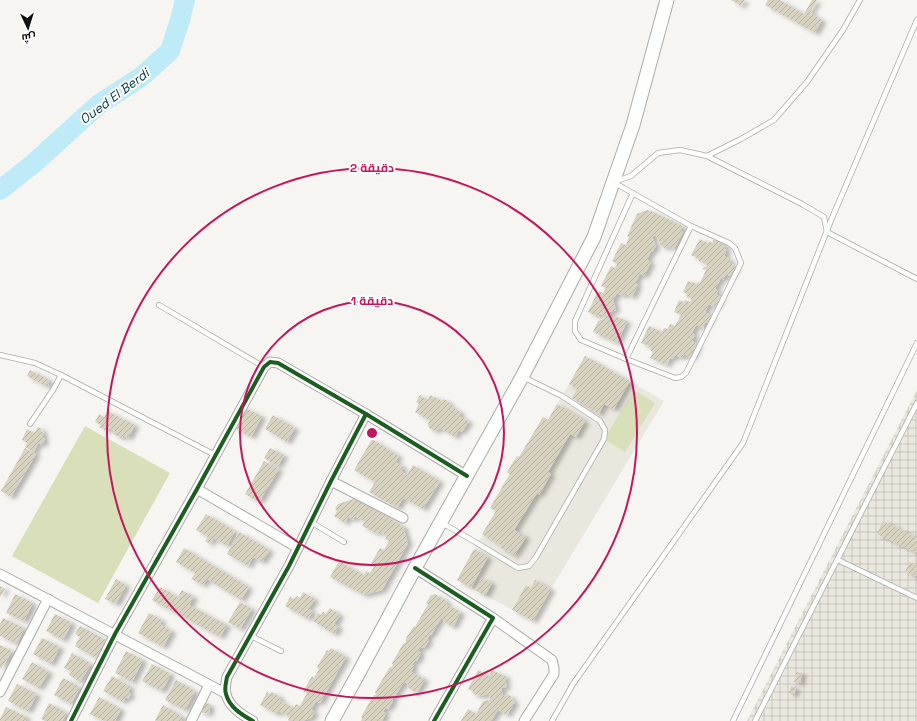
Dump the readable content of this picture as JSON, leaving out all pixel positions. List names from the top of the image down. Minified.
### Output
{"water":["Oued El Berdi"],"north":"bottom","rings":["2 دقيقة","1 دقيقة"]}
